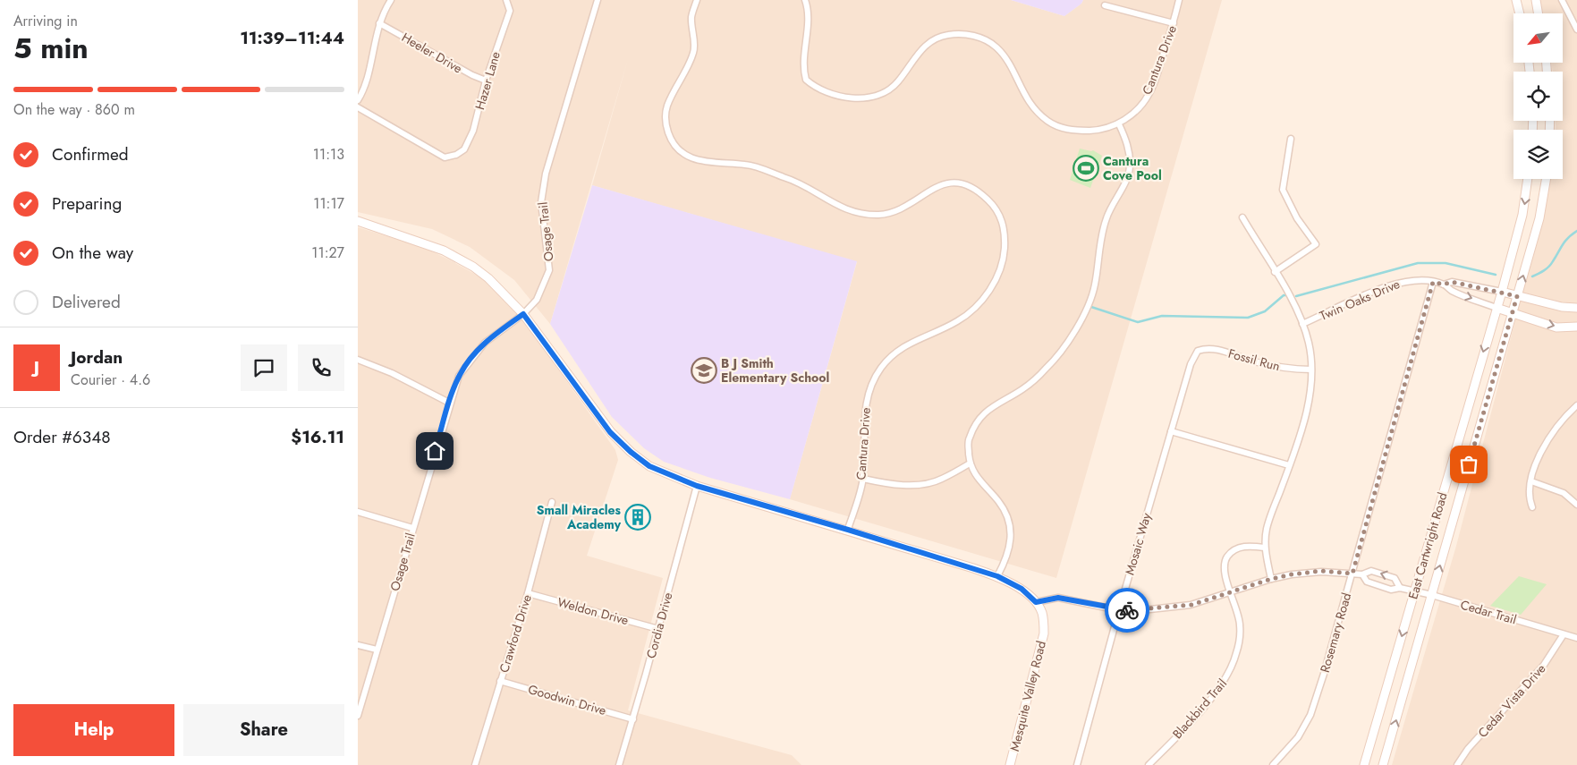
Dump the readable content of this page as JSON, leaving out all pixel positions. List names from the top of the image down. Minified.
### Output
{"streets":{"main road":["Twin Oaks Drive","East Cartwright Road","Mesquite Valley Road"],"street":["Heeler Drive","Cantura Drive","Hazer Lane","Osage Trail","Fossil Run","Mosaic Way","Weldon Drive","Cedar Trail","Cordia Drive","Rosemary Road","Crawford Drive","Goodwin Drive","Cedar Vista Drive","Blackbird Trail"]},"crossings":[["Heeler Drive","Hazer Lane"],["Cantura Drive","Mesquite Valley Road"],["Osage Trail","Mesquite Valley Road"],["Twin Oaks Drive","East Cartwright Road"],["Twin Oaks Drive","Rosemary Road"],["Fossil Run","Mosaic Way"],["Mosaic Way","Cedar Trail"],["East Cartwright Road","Cedar Trail"],["Weldon Drive","Cordia Drive"],["Weldon Drive","Crawford Drive"],["Cedar Trail","Rosemary Road"],["Cedar Trail","Mesquite Valley Road"],["Cedar Trail","Cedar Vista Drive"],["Cedar Trail","Blackbird Trail"],["Cordia Drive","Mesquite Valley Road"],["Cordia Drive","Goodwin Drive"],["Crawford Drive","Goodwin Drive"]],"places":{"sports":["Cantura Cove Pool"],"school or university":["B J Smith Elementary School"],"building":["Small Miracles Academy"]},"north":"bottom left","page":{"heading":["5 min","Arriving in","11:39–11:44"],"panel":["Jordan","Courier · 4.6","Order #6348","$16.11"],"bar":"On the way · 860 m","list":[["Confirmed","11:13"],["Preparing","11:17"],["On the way","11:27"],"Delivered"],"round":"J","buttons":["Help","Share"]}}
